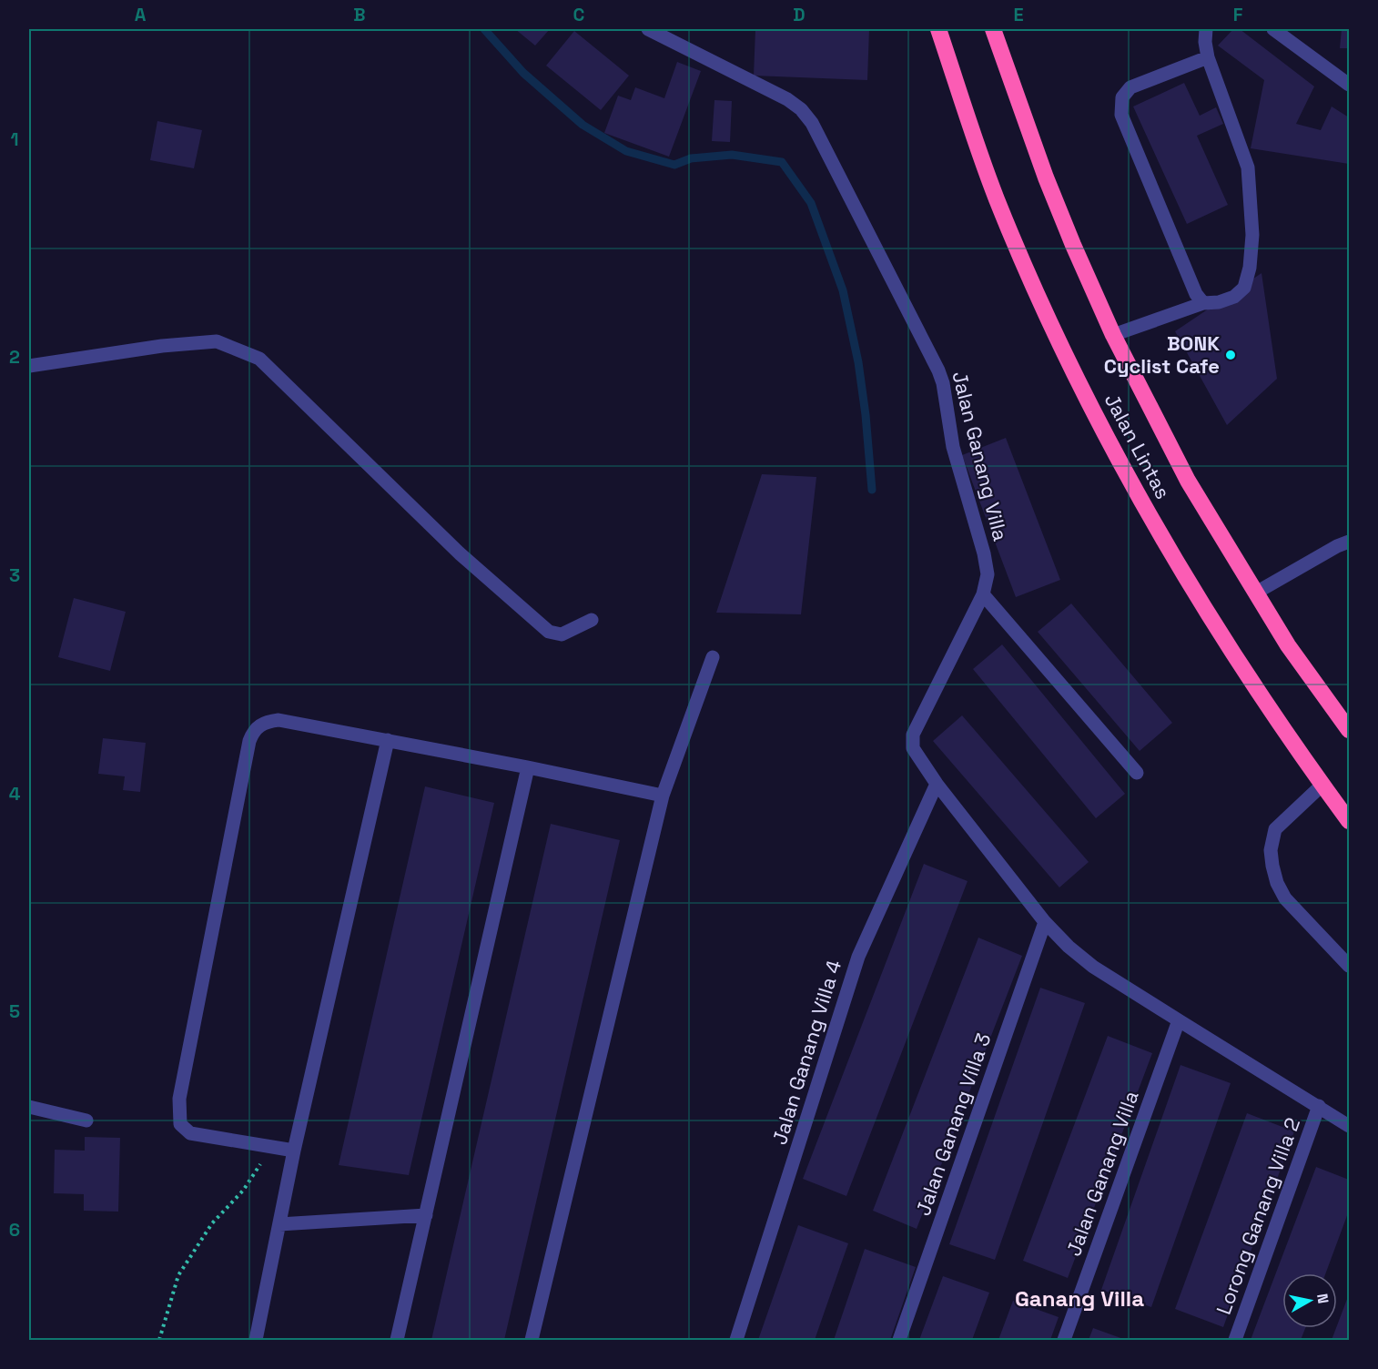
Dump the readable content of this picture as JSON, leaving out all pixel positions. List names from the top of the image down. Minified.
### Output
{"streets":{"highway":["Jalan Lintas"],"street":["Jalan Ganang Villa","Jalan Ganang Villa 4","Jalan Ganang Villa 3","Lorong Ganang Villa 2"]},"crossings":[["Jalan Ganang Villa","Jalan Ganang Villa 4"],["Jalan Ganang Villa","Jalan Ganang Villa 3"],["Jalan Ganang Villa","Lorong Ganang Villa 2"]],"districts":["Ganang Villa"],"places":["BONK Cyclist Cafe"],"north":"right","grid":{"columns":["A","B","C","D","E","F"],"rows":["1","2","3","4","5","6"]}}
